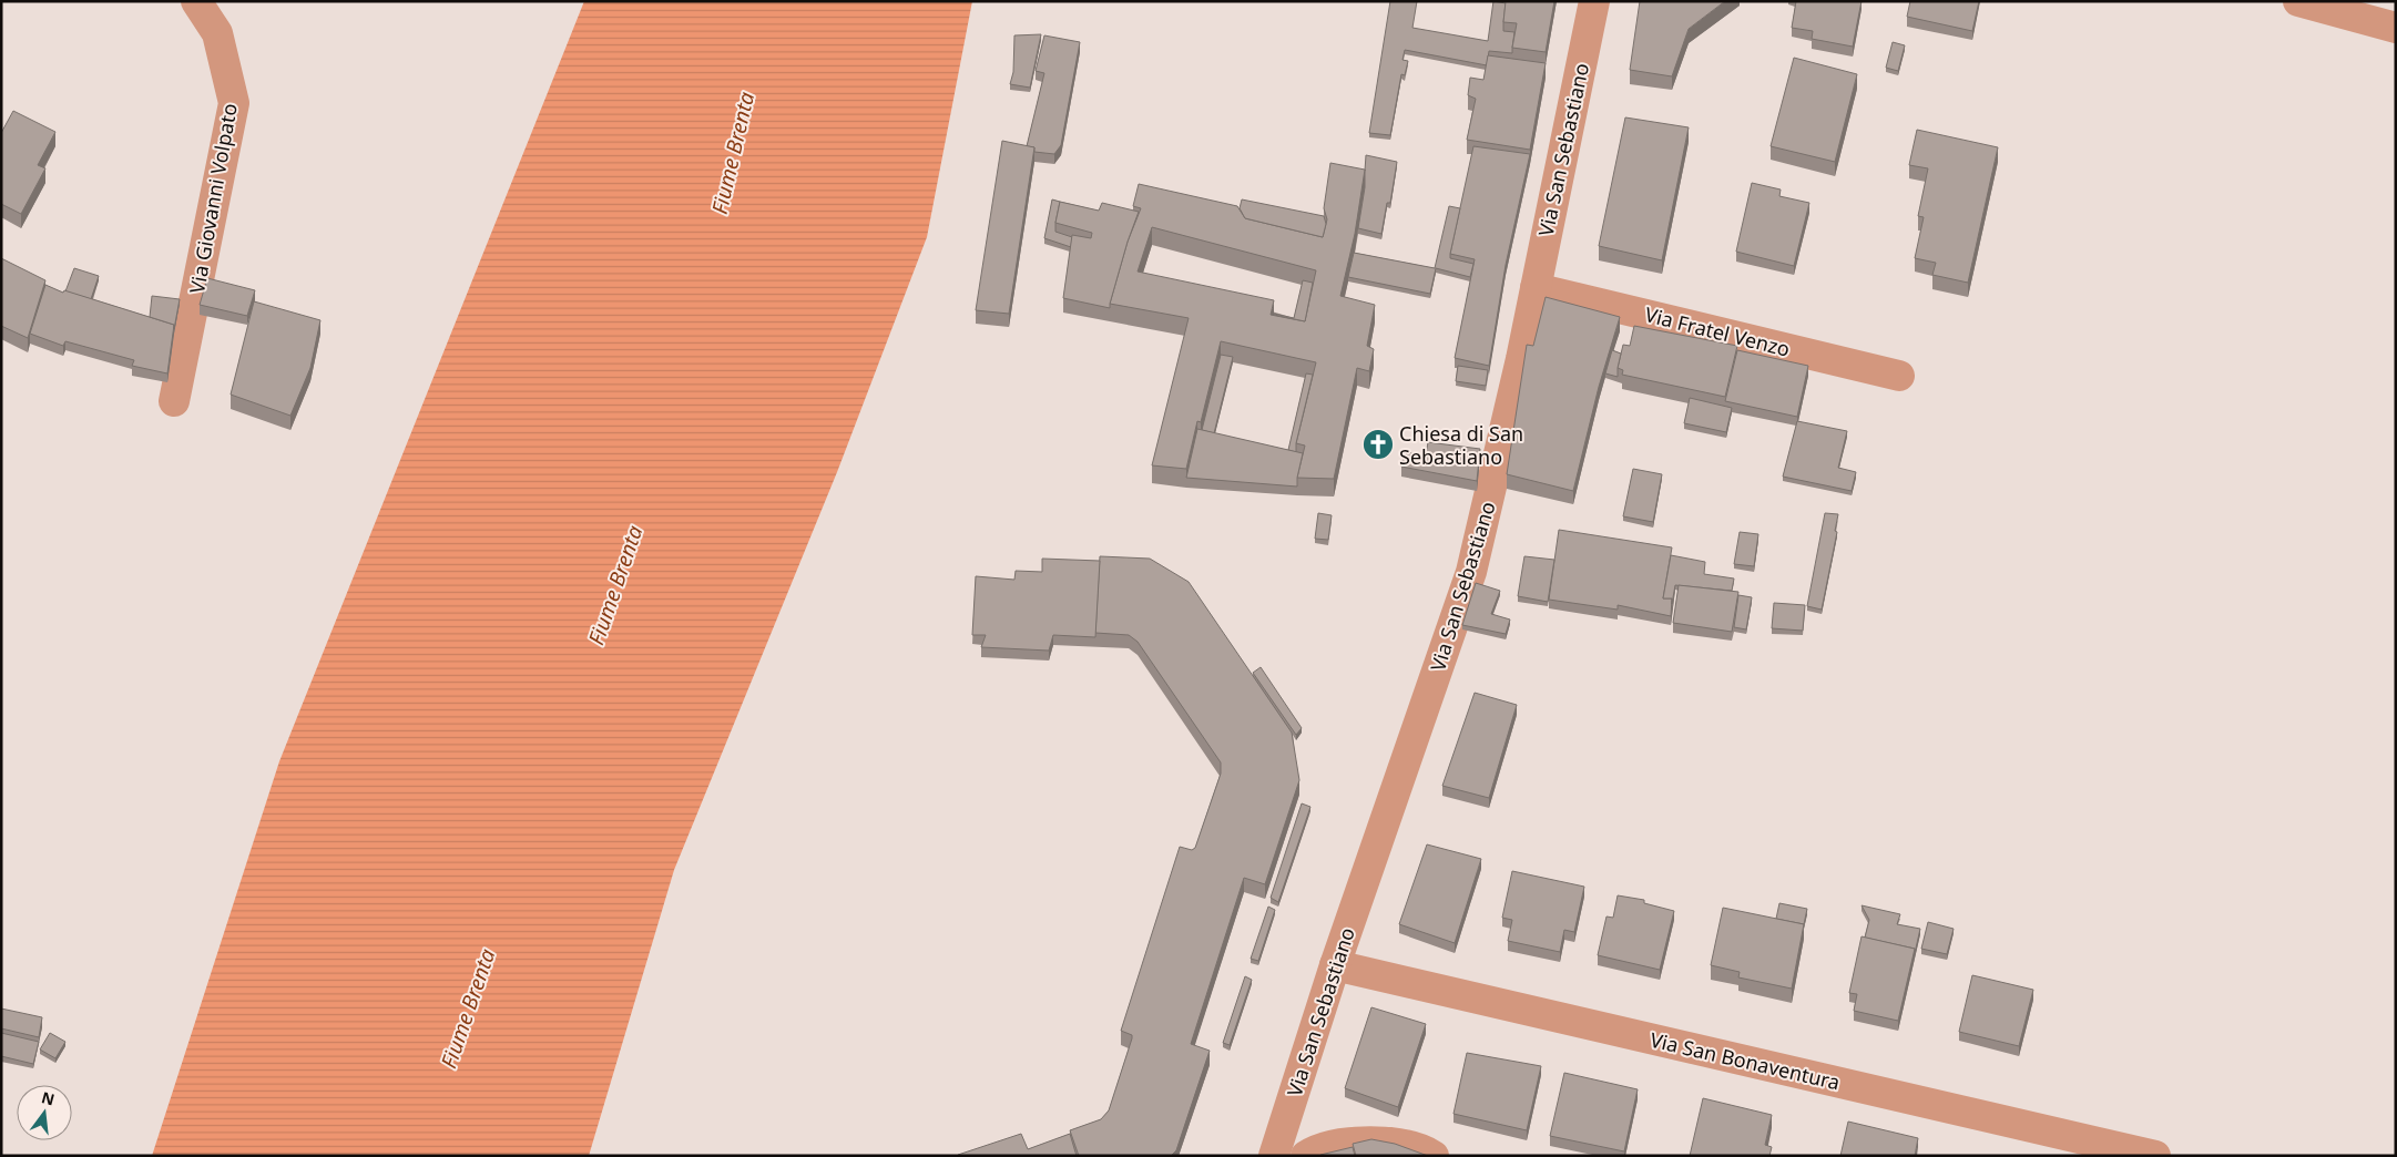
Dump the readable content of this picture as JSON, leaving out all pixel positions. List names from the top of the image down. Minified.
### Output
{"streets":{"street":["Via San Sebastiano","Via Giovanni Volpato","Via Fratel Venzo","Via San Bonaventura"]},"crossings":[["Via San Sebastiano","Via Fratel Venzo"],["Via San Sebastiano","Via San Bonaventura"]],"water":["Fiume Brenta"],"places":{"church":["Chiesa di San Sebastiano"]},"north":"top"}
